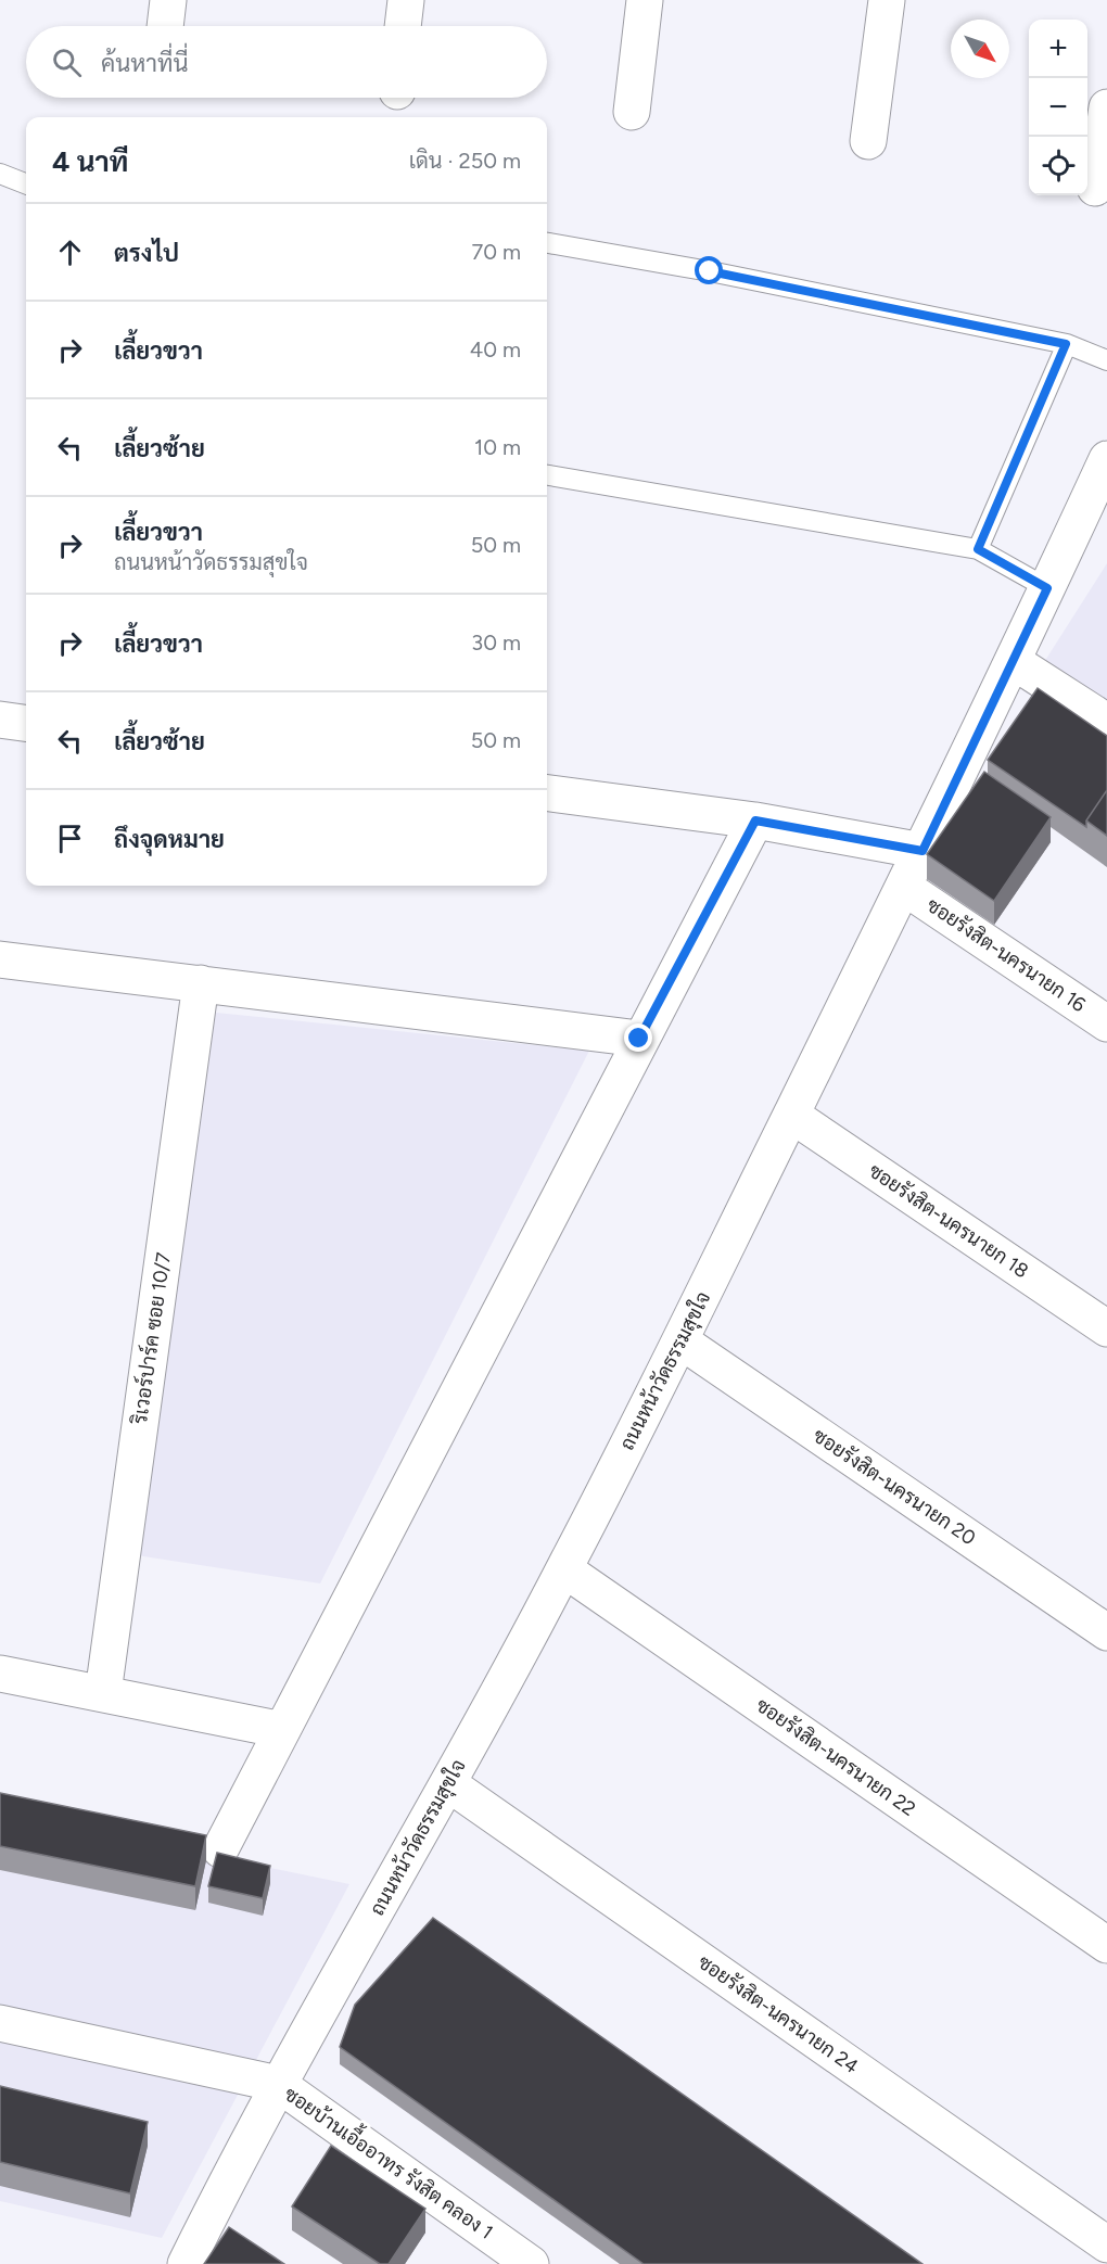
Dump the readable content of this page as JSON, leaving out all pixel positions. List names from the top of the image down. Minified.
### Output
{"streets":{"street":["ซอยรังสิต-นครนายก 16","ซอยรังสิต-นครนายก 18","ริเวอร์ปาร์ค ซอย 10/7","ถนนหน้าวัดธรรมสุขใจ","ซอยรังสิต-นครนายก 20","ซอยรังสิต-นครนายก 22","ซอยรังสิต-นครนายก 24","ซอยบ้านเอื้ออาทร รังสิต คลอง 1"]},"crossings":[["ซอยรังสิต-นครนายก 16","ถนนหน้าวัดธรรมสุขใจ"],["ซอยรังสิต-นครนายก 18","ถนนหน้าวัดธรรมสุขใจ"],["ถนนหน้าวัดธรรมสุขใจ","ซอยรังสิต-นครนายก 20"],["ถนนหน้าวัดธรรมสุขใจ","ซอยรังสิต-นครนายก 22"],["ถนนหน้าวัดธรรมสุขใจ","ซอยรังสิต-นครนายก 24"],["ถนนหน้าวัดธรรมสุขใจ","ซอยบ้านเอื้ออาทร รังสิต คลอง 1"]],"north":"bottom right","page":{"map_buttons":["+","−"],"search":"ค้นหาที่นี่","heading":["4 นาที","เดิน · 250 m"],"list":[["ตรงไป","70 m"],["เลี้ยวขวา","40 m"],["เลี้ยวซ้าย","10 m"],["เลี้ยวขวา","ถนนหน้าวัดธรรมสุขใจ","50 m"],["เลี้ยวขวา","30 m"],["เลี้ยวซ้าย","50 m"],"ถึงจุดหมาย"]}}
